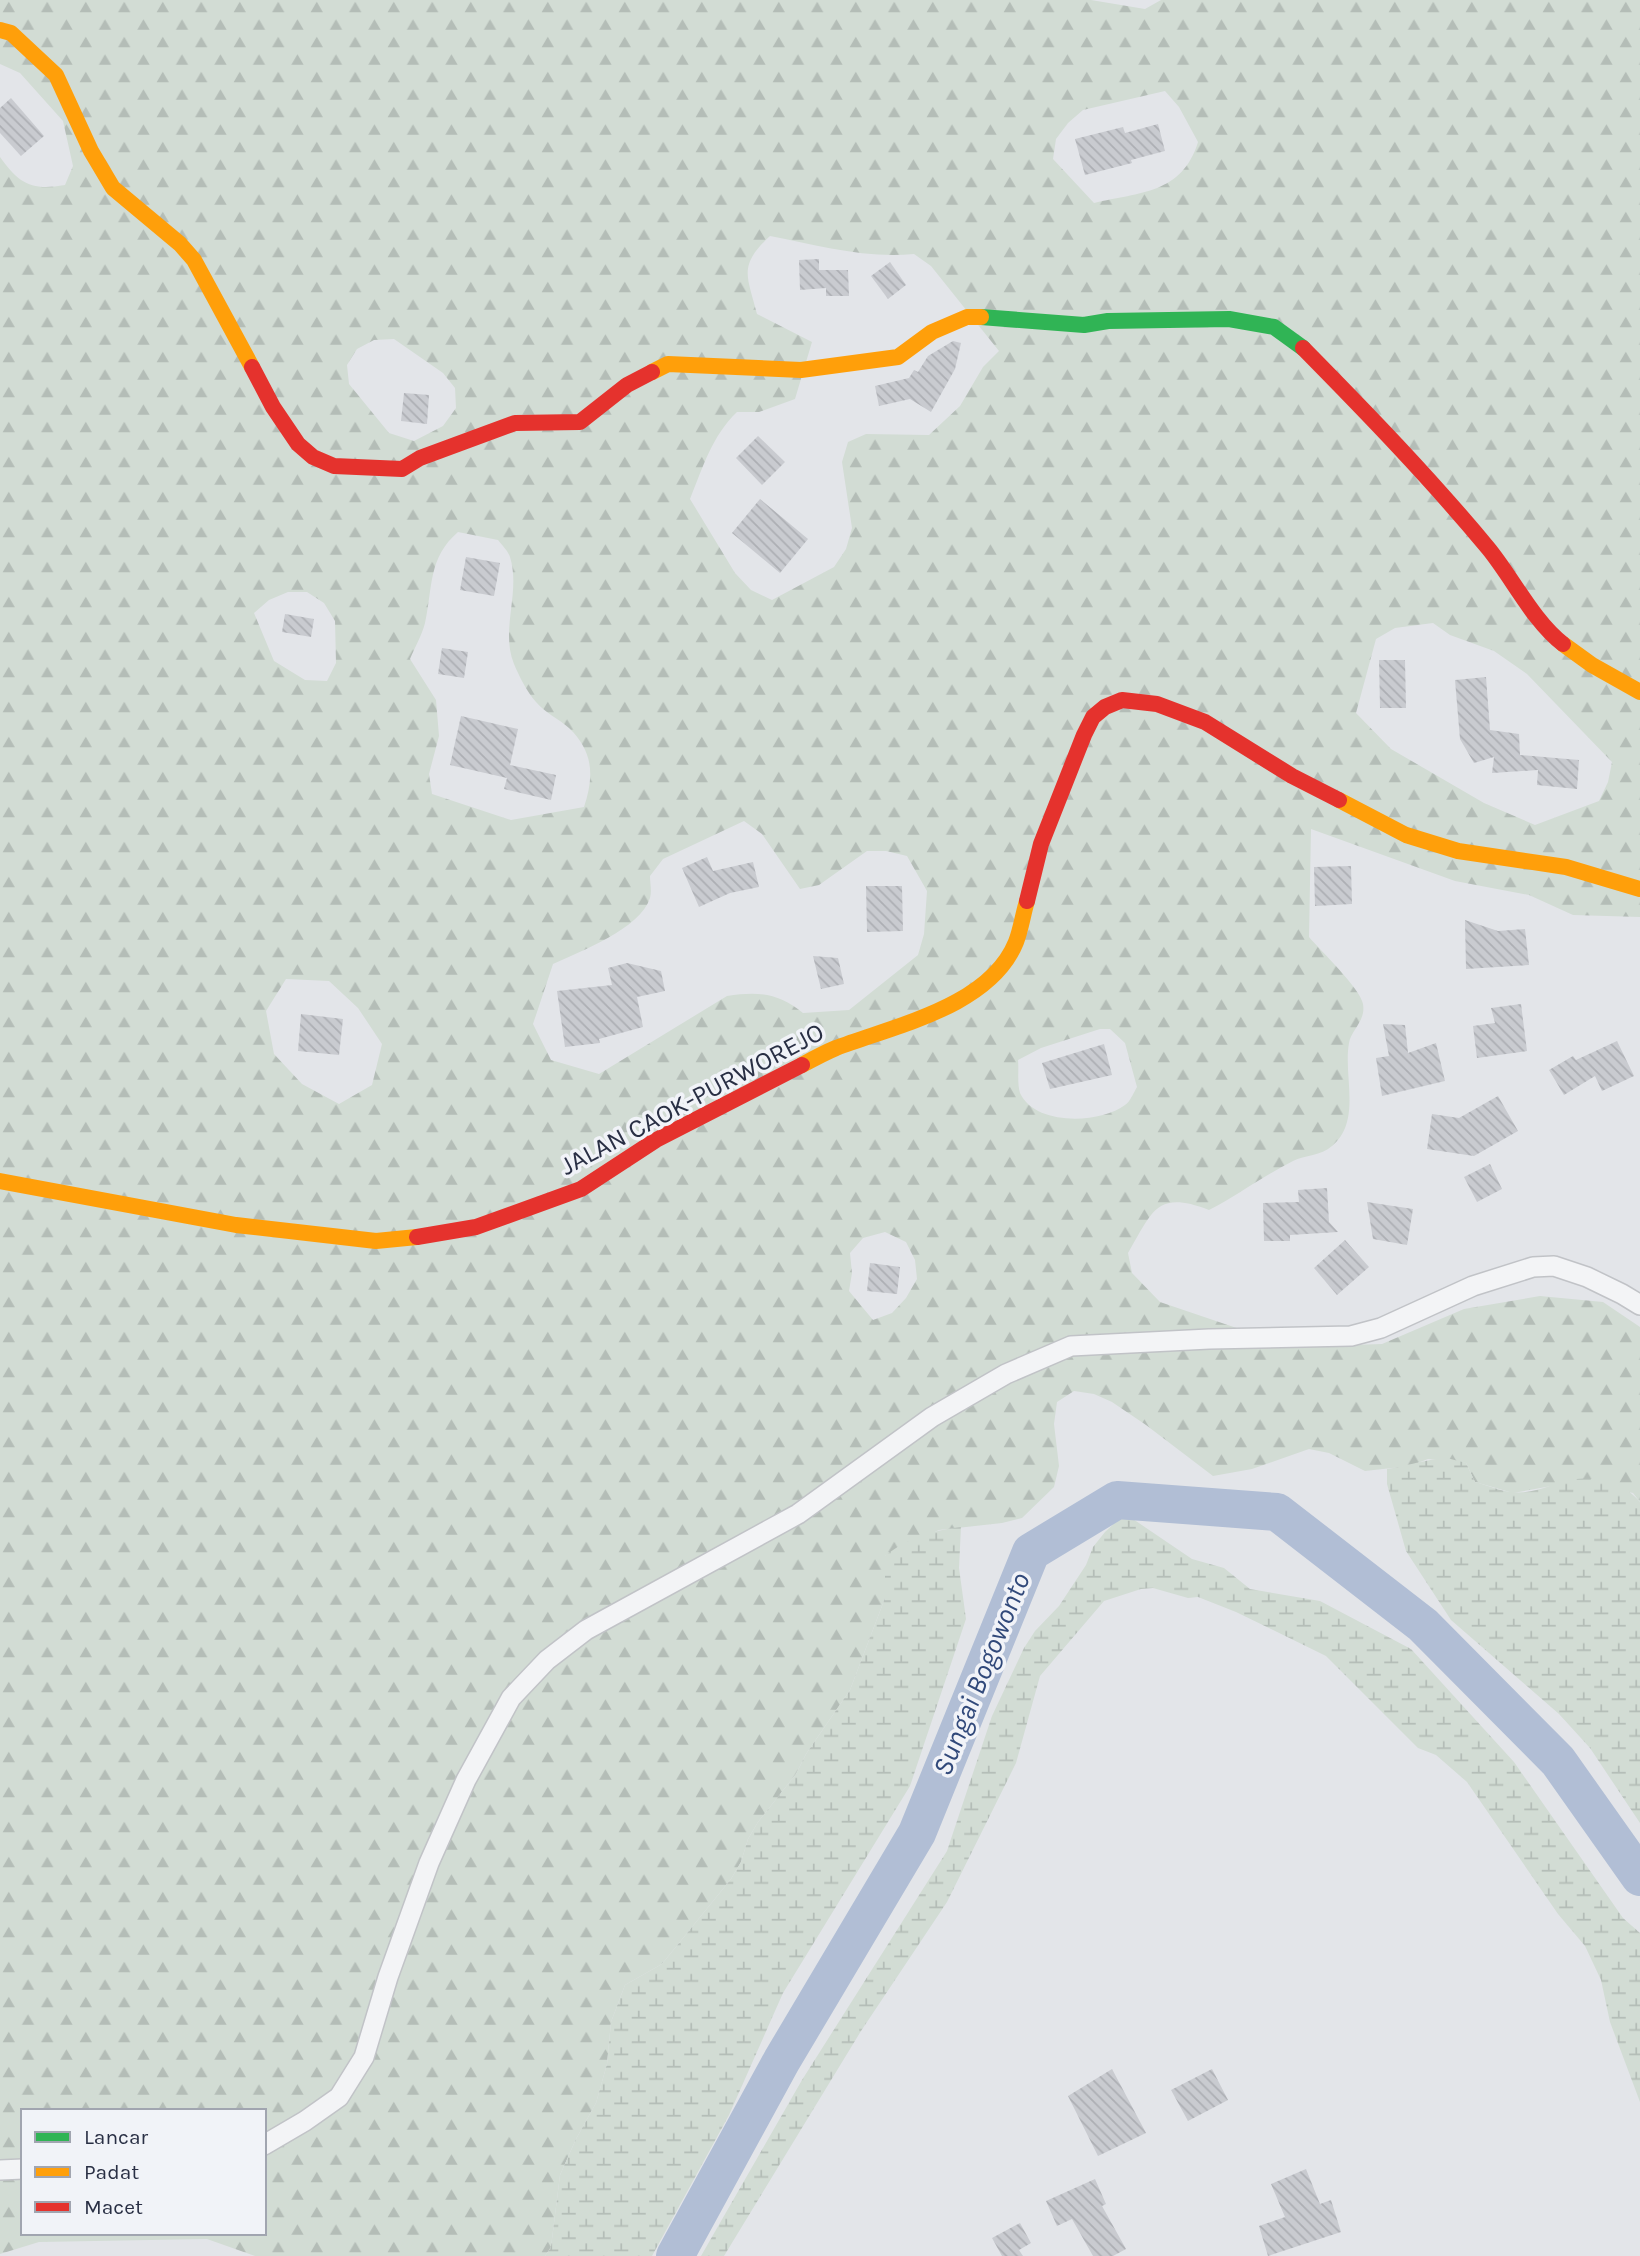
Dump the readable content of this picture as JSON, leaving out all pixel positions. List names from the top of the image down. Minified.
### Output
{"streets":{"street":["JALAN CAOK-PURWOREJO"]},"water":["Sungai Bogowonto"],"legend":["Lancar","Padat","Macet"]}
